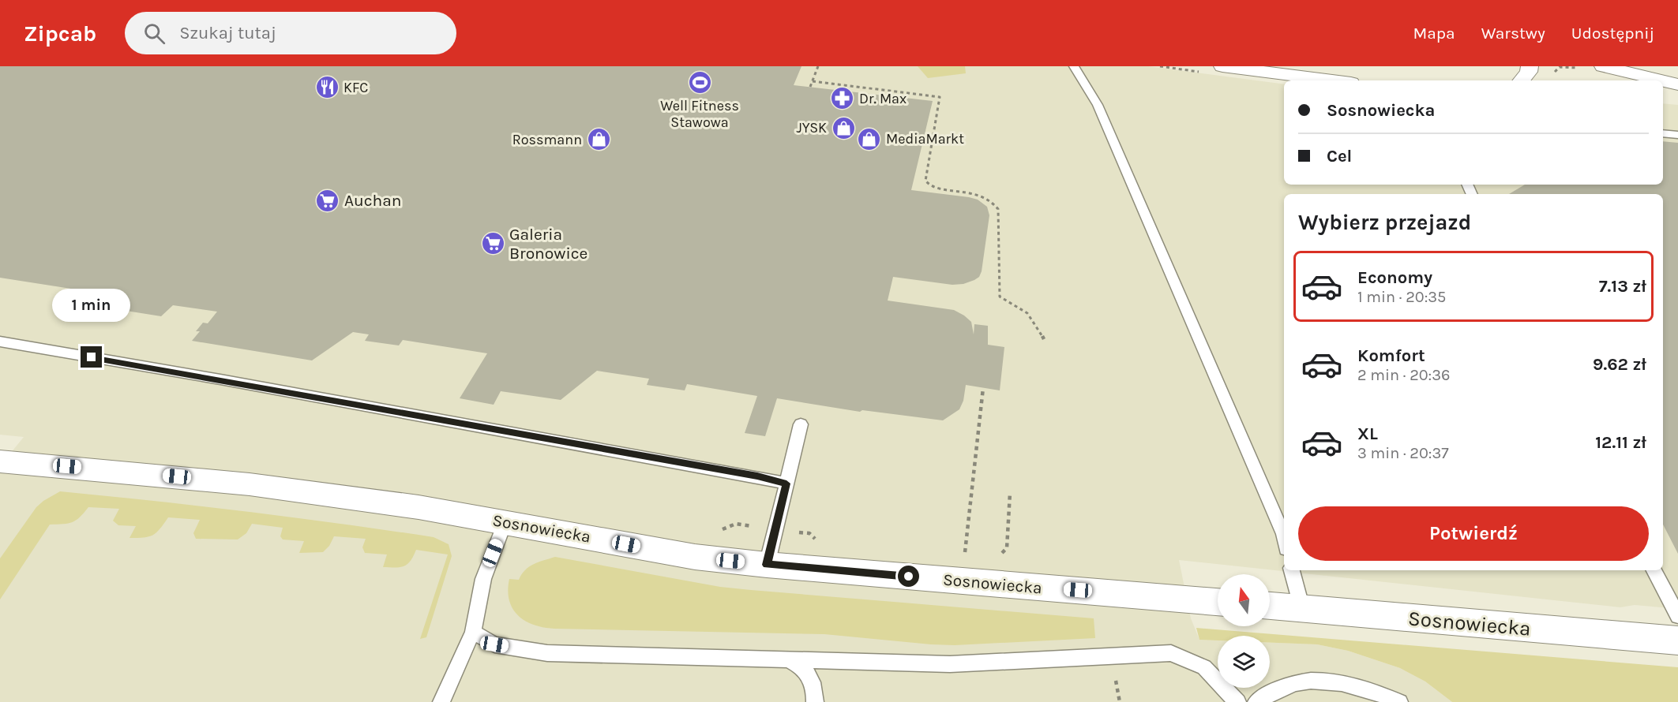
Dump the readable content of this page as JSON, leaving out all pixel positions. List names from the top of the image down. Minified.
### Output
{"streets":{"street":["Sosnowiecka"]},"places":{"sports":["Well Fitness Stawowa"],"restaurant":["KFC"],"pharmacy":["Dr. Max"],"shop":["JYSK","MediaMarkt","Rossmann"],"supermarket":["Auchan","Galeria Bronowice"]},"north":"top","page":{"header":"Zipcab","search":"Szukaj tutaj","nav":["Mapa","Warstwy","Udostępnij"],"banner":["Sosnowiecka","Cel"],"heading":"Wybierz przejazd","list":[{"name":"Economy","note":"1 min · 20:35","value":"7.13 zł"},{"name":"Komfort","note":"2 min · 20:36","value":"9.62 zł"},{"name":"XL","note":"3 min · 20:37","value":"12.11 zł"}],"bubble":"1 min","buttons":"Potwierdź"}}
